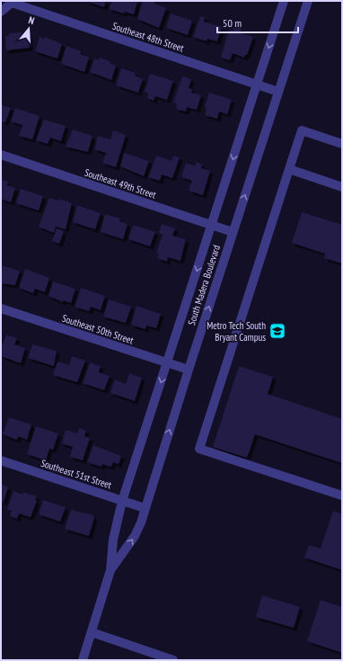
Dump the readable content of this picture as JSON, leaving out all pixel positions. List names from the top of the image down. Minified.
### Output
{"streets":{"street":["Southeast 48th Street","Southeast 49th Street","South Madera Boulevard","Southeast 50th Street","Southeast 51st Street"]},"crossings":[["Southeast 48th Street","South Madera Boulevard"],["Southeast 49th Street","South Madera Boulevard"],["South Madera Boulevard","Southeast 50th Street"],["South Madera Boulevard","Southeast 51st Street"]],"places":{"school or university":["Metro Tech South Bryant Campus"]},"scale_bar":"50 m","north":"top"}
